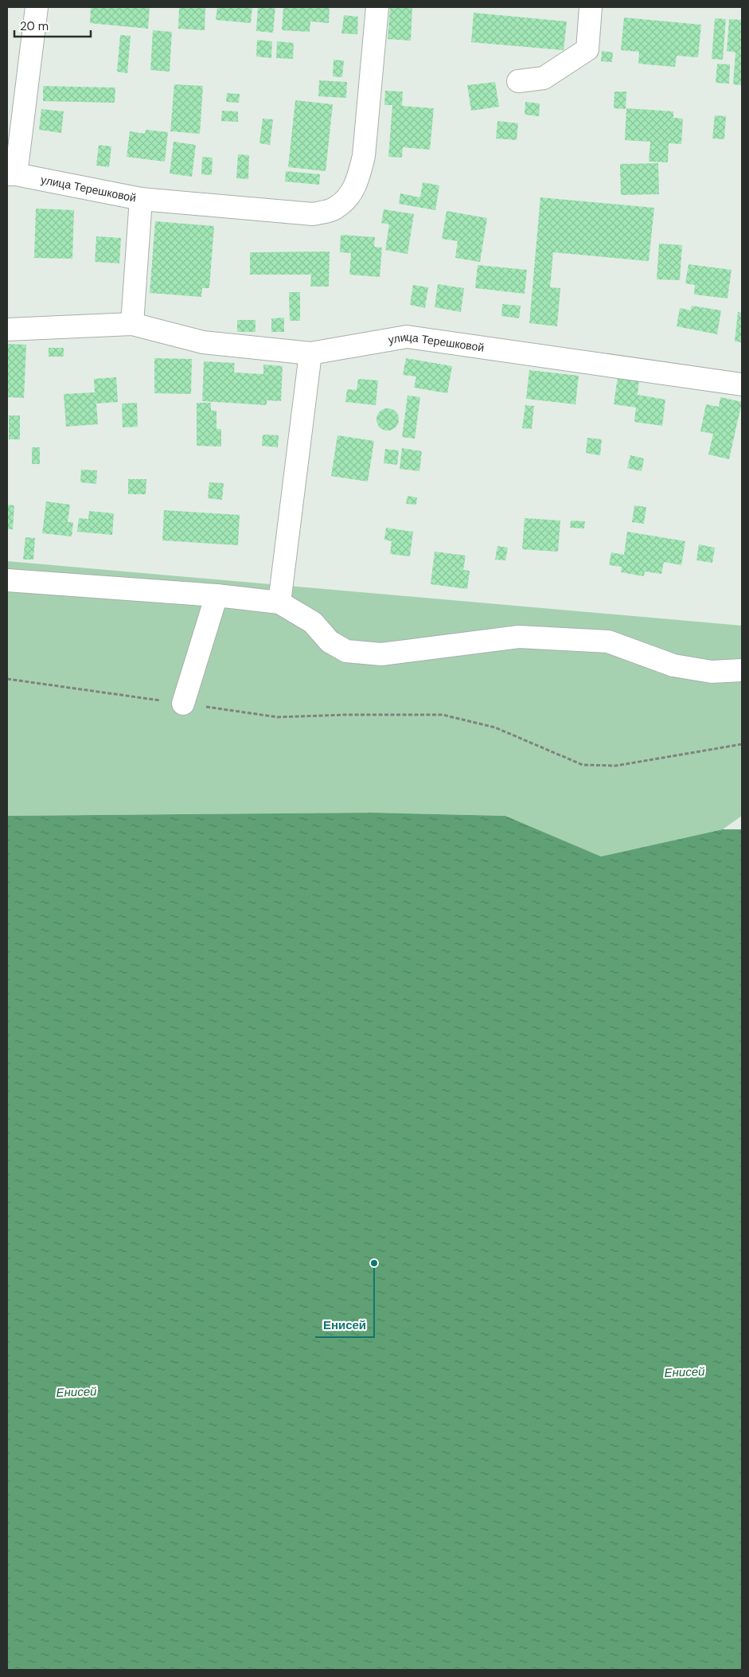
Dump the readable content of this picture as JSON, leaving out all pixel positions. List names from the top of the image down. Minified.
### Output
{"streets":{"street":["улица Терешковой"]},"water":["Енисей"],"places":["Енисей"],"scale_bar":"20 m"}
